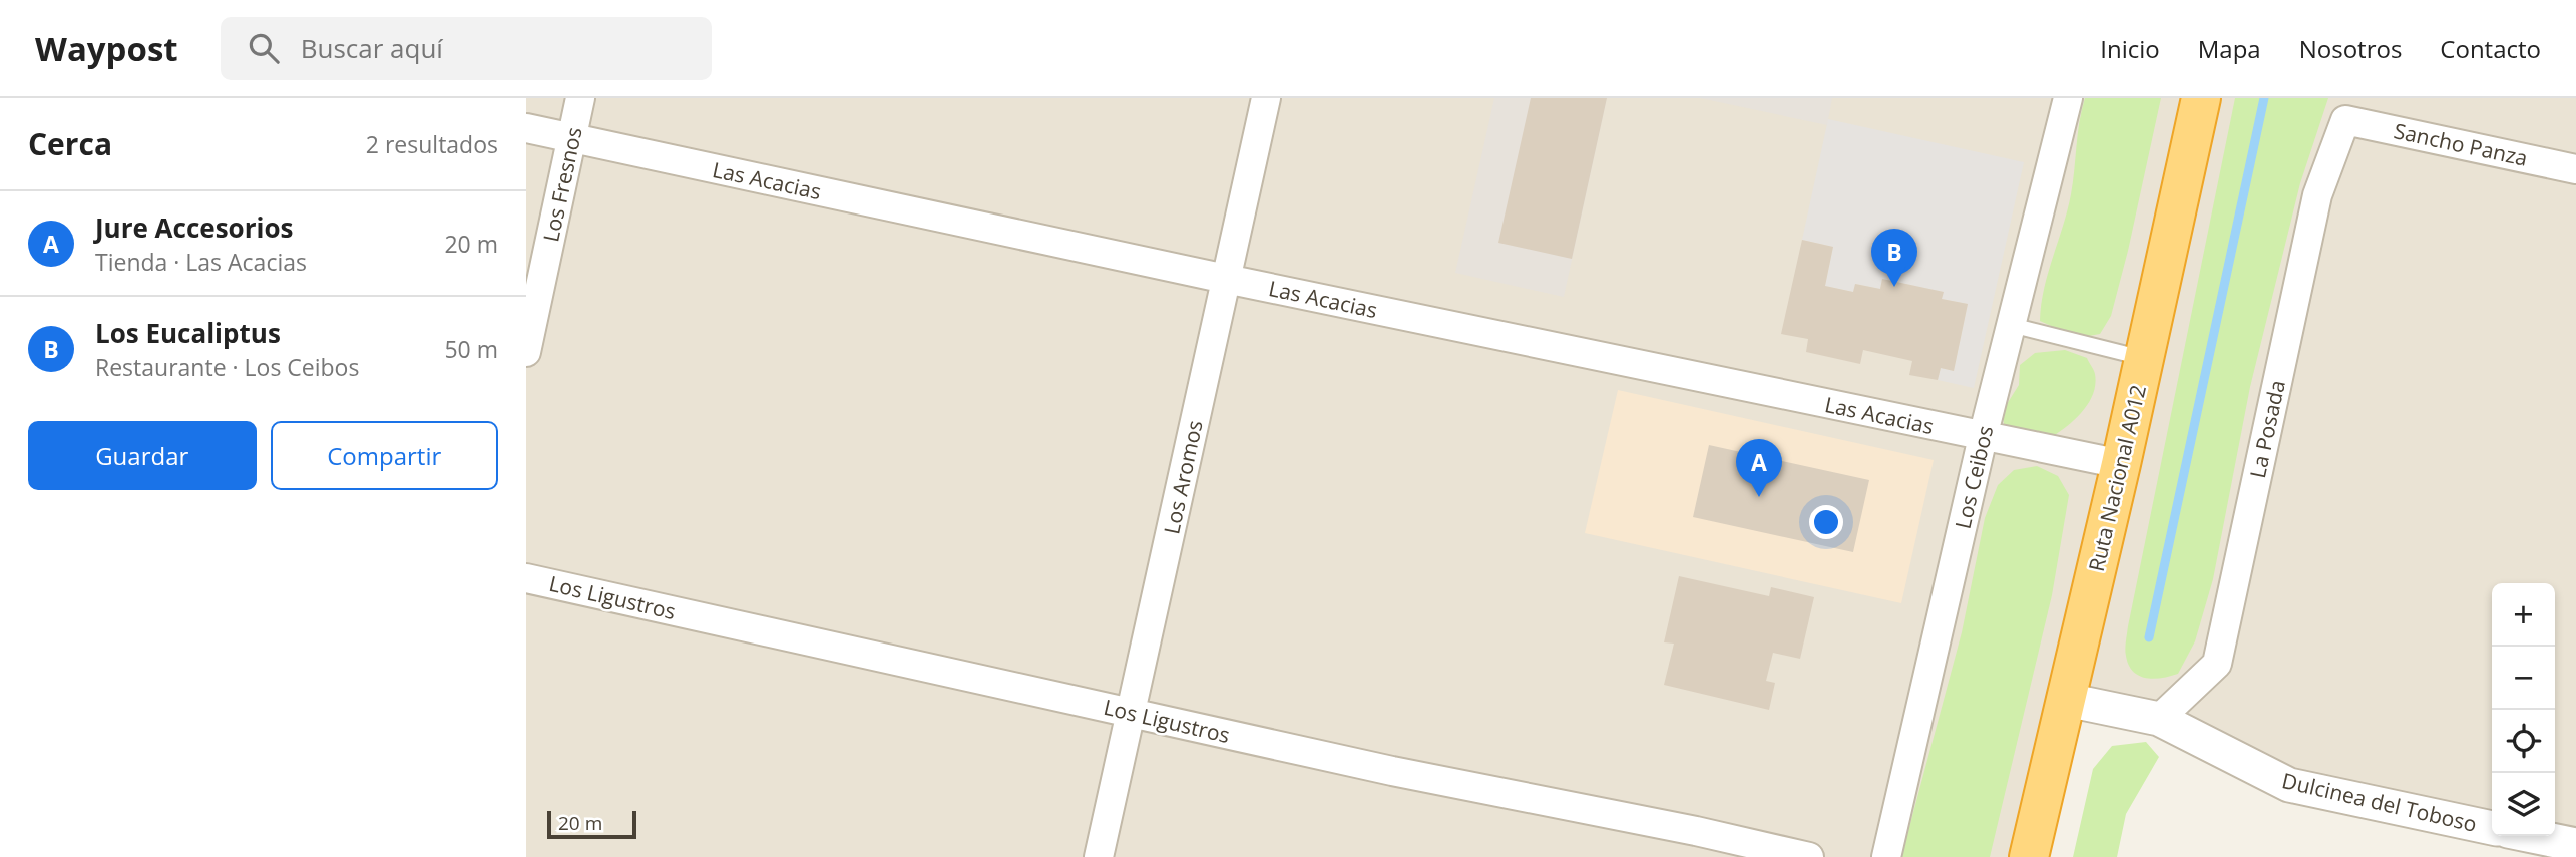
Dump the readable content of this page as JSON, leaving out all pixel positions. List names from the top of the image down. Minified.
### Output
{"streets":{"highway":["Ruta Nacional A012"],"street":["Sancho Panza","Las Acacias","Los Fresnos","La Posada","Los Aromos","Los Ceibos","Los Ligustros","Dulcinea del Toboso"]},"crossings":[["Sancho Panza","La Posada"],["Las Acacias","Los Fresnos"],["Las Acacias","Los Aromos"],["Las Acacias","Los Ceibos"],["Las Acacias","Ruta Nacional A012"],["La Posada","Dulcinea del Toboso"],["Los Aromos","Los Ligustros"],["Ruta Nacional A012","Dulcinea del Toboso"]],"scale_bar":"20 m","page":{"header":"Waypost","search":"Buscar aquí","nav":["Inicio","Mapa","Nosotros","Contacto"],"heading":["Cerca","2 resultados"],"list":[{"mark":"A","name":"Jure Accesorios","note":"Tienda · Las Acacias","value":"20 m"},{"mark":"B","name":"Los Eucaliptus","note":"Restaurante · Los Ceibos","value":"50 m"}],"pins":["B","A"],"buttons":["Guardar","Compartir"],"map_buttons":["+","−"],"scale":"20 m"}}
